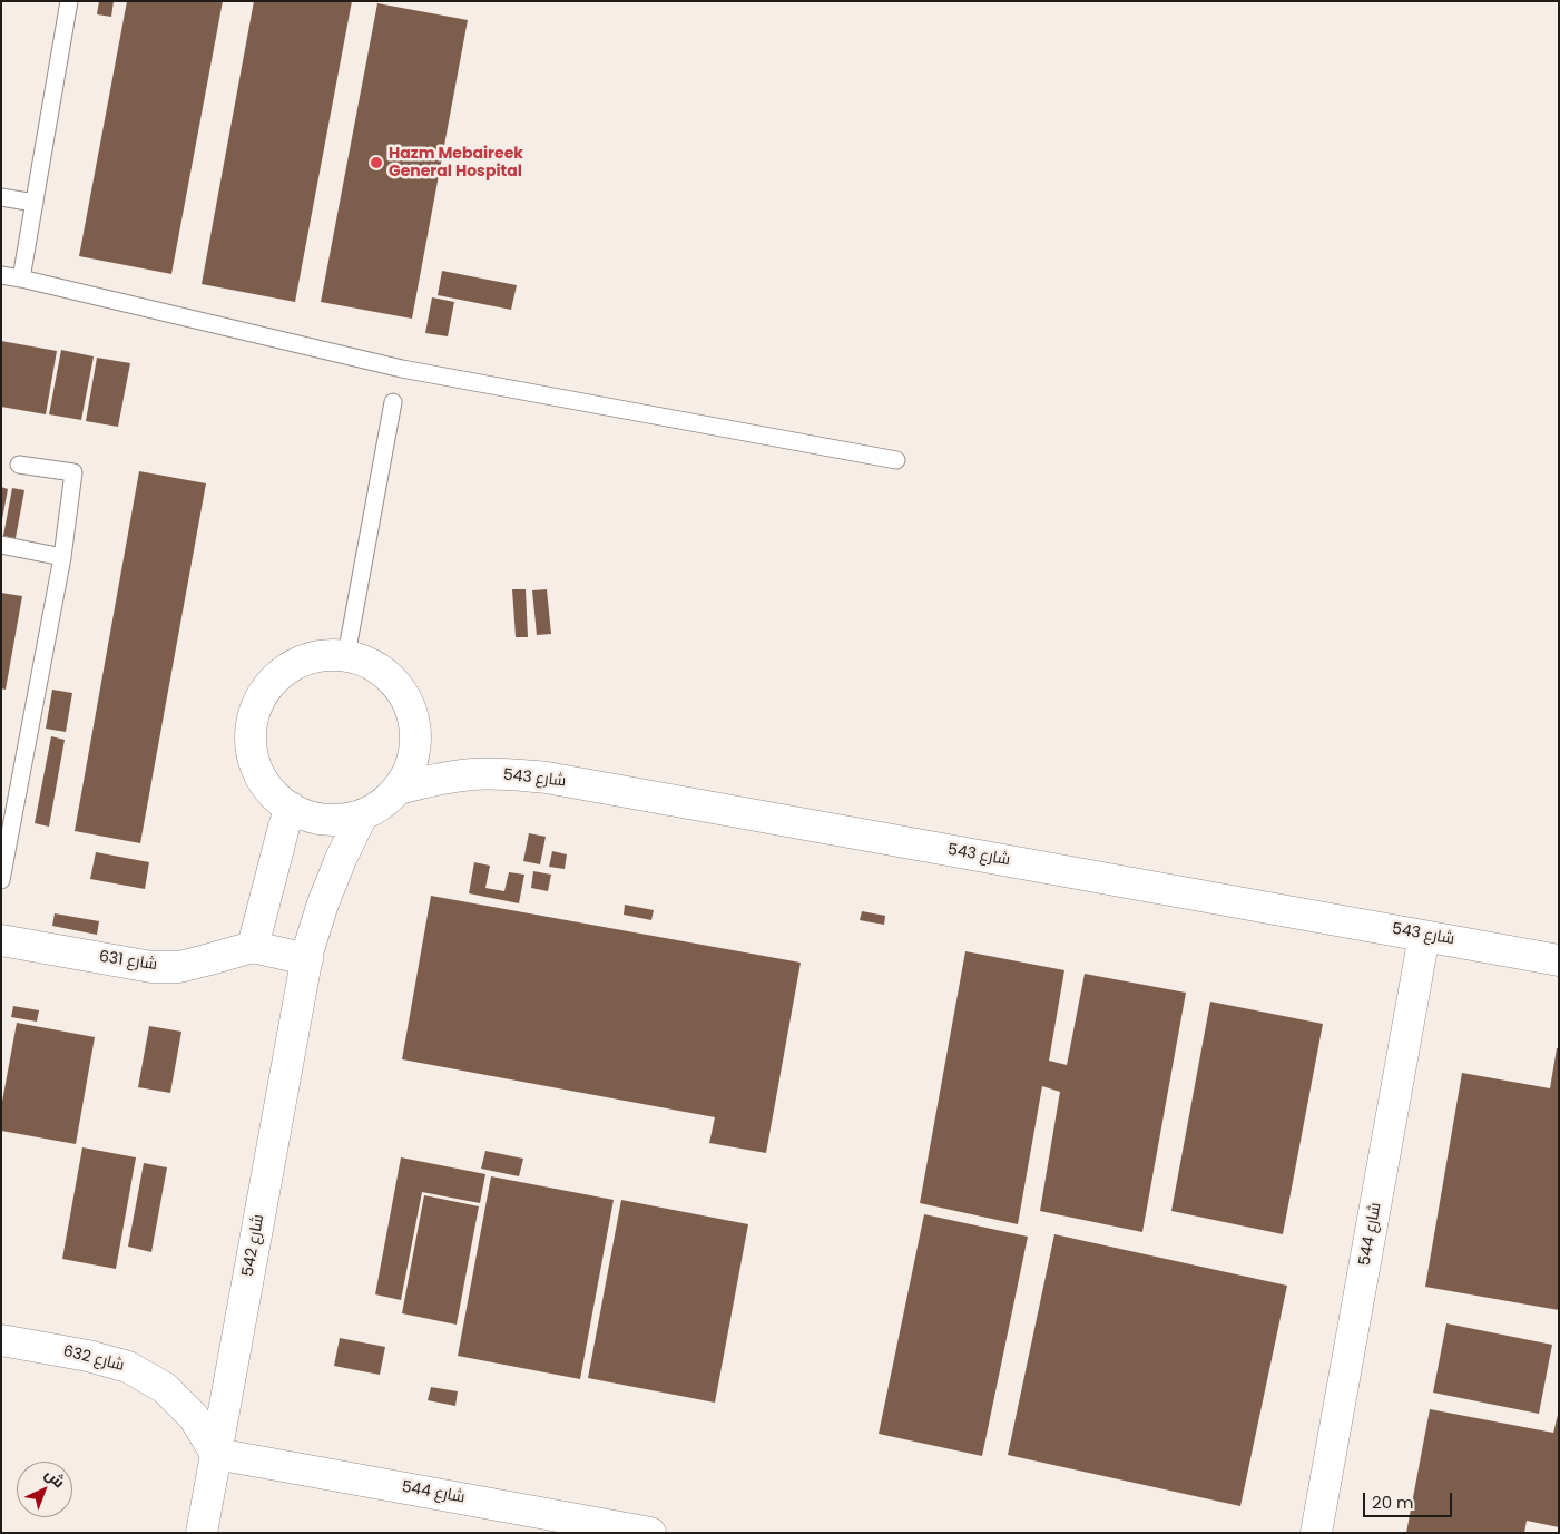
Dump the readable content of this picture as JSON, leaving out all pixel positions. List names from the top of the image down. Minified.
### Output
{"streets":{"street":["شارع 543","شارع 631","شارع 544","شارع 542","شارع 632"]},"crossings":[["شارع 543","شارع 544"],["شارع 543","شارع 542"],["شارع 544","شارع 542"],["شارع 544","شارع 632"],["شارع 542","شارع 632"]],"places":["Hazm Mebaireek General Hospital"],"scale_bar":"20 m","north":"top right"}
